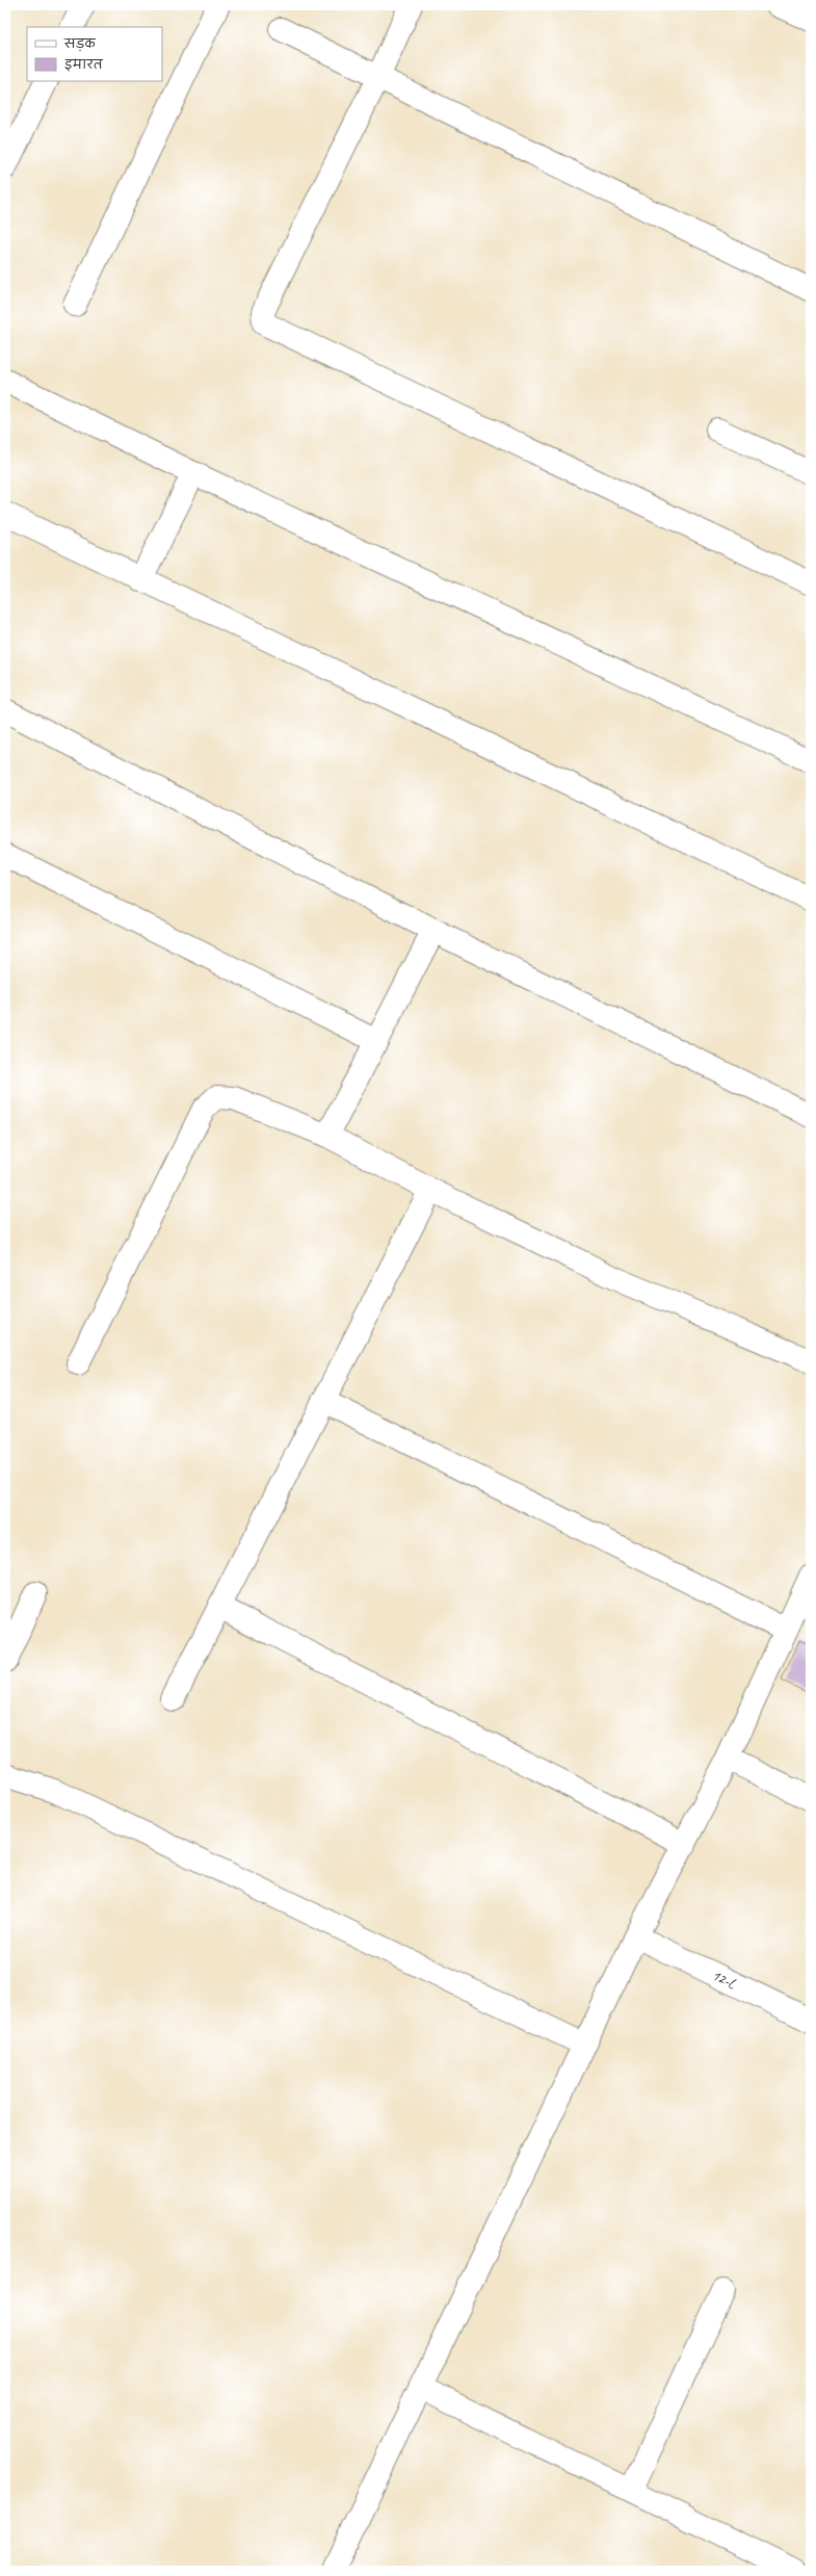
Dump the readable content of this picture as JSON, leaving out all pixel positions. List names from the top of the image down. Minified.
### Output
{"streets":{"street":["12-L"]},"legend":["सड़क","इमारत"]}
